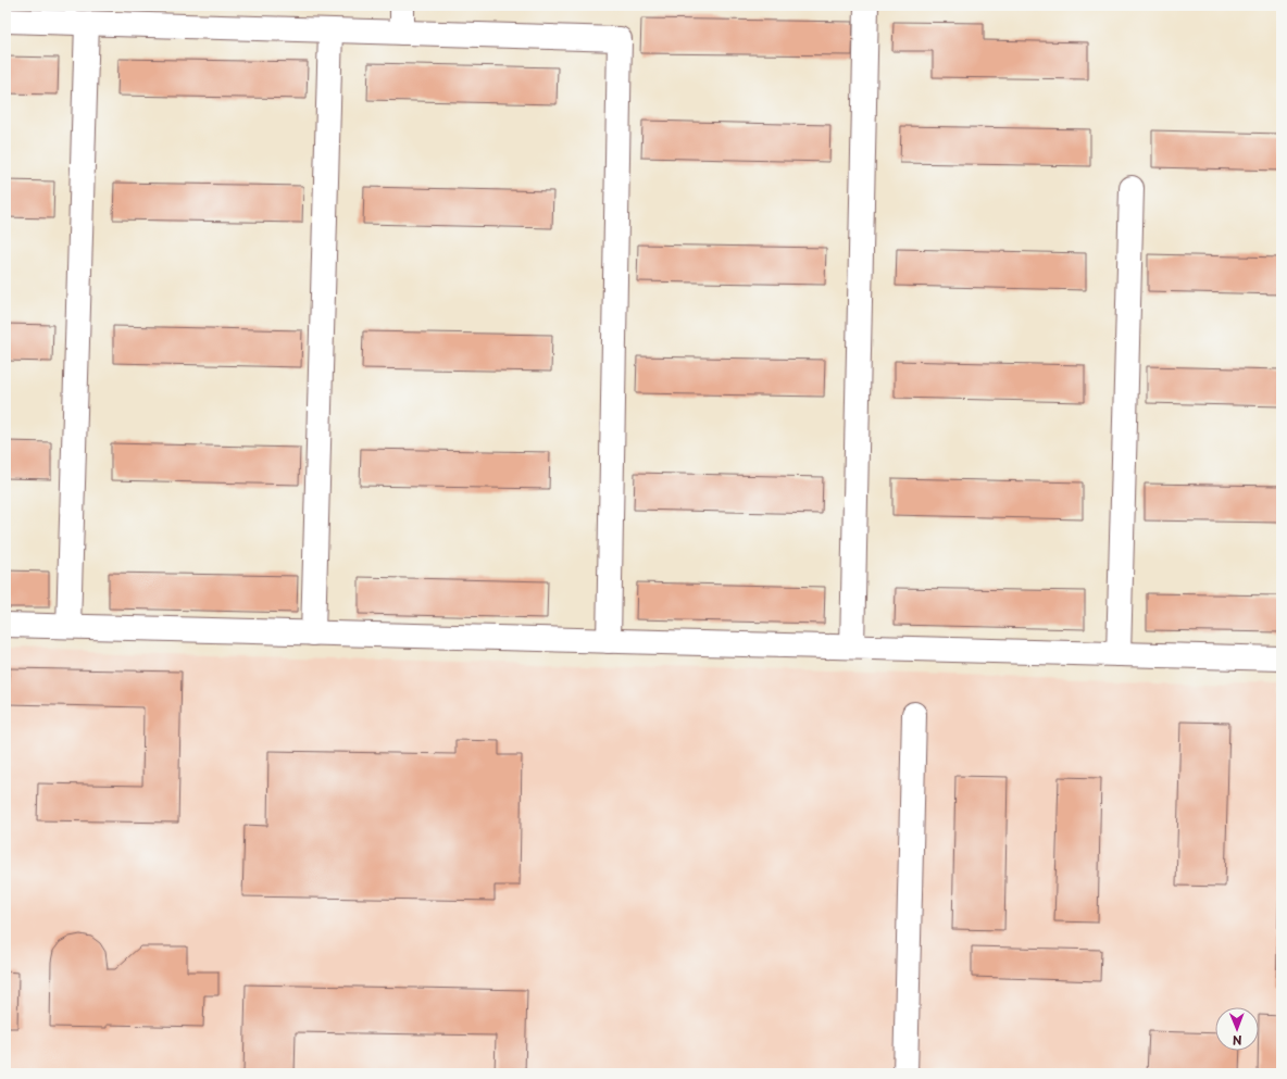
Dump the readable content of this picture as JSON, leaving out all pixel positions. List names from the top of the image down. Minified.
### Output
{"north":"bottom"}
